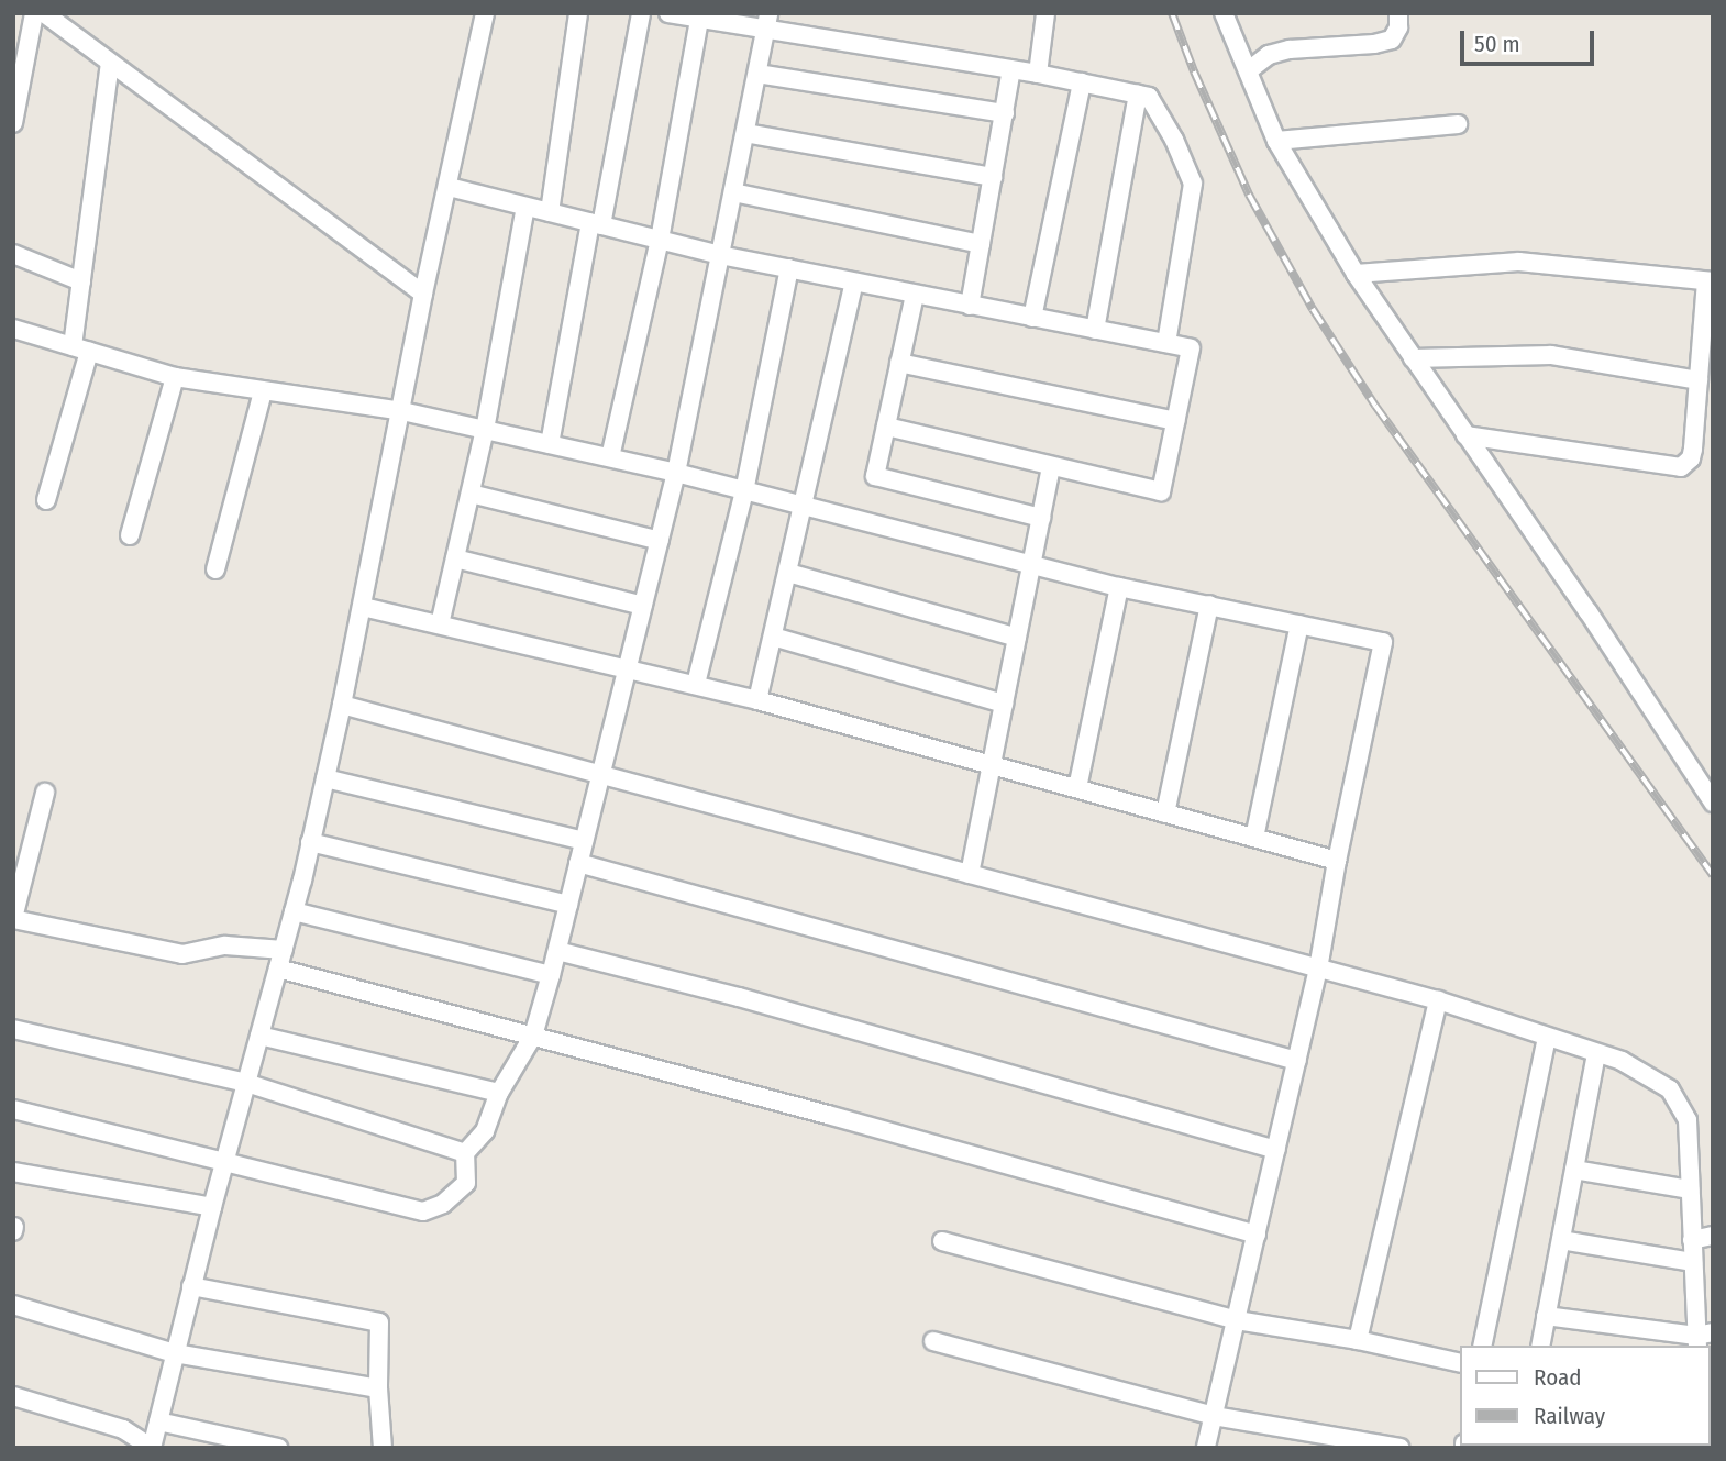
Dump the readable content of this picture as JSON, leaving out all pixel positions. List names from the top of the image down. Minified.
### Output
{"legend":["Road","Railway"],"scale_bar":"50 m"}
